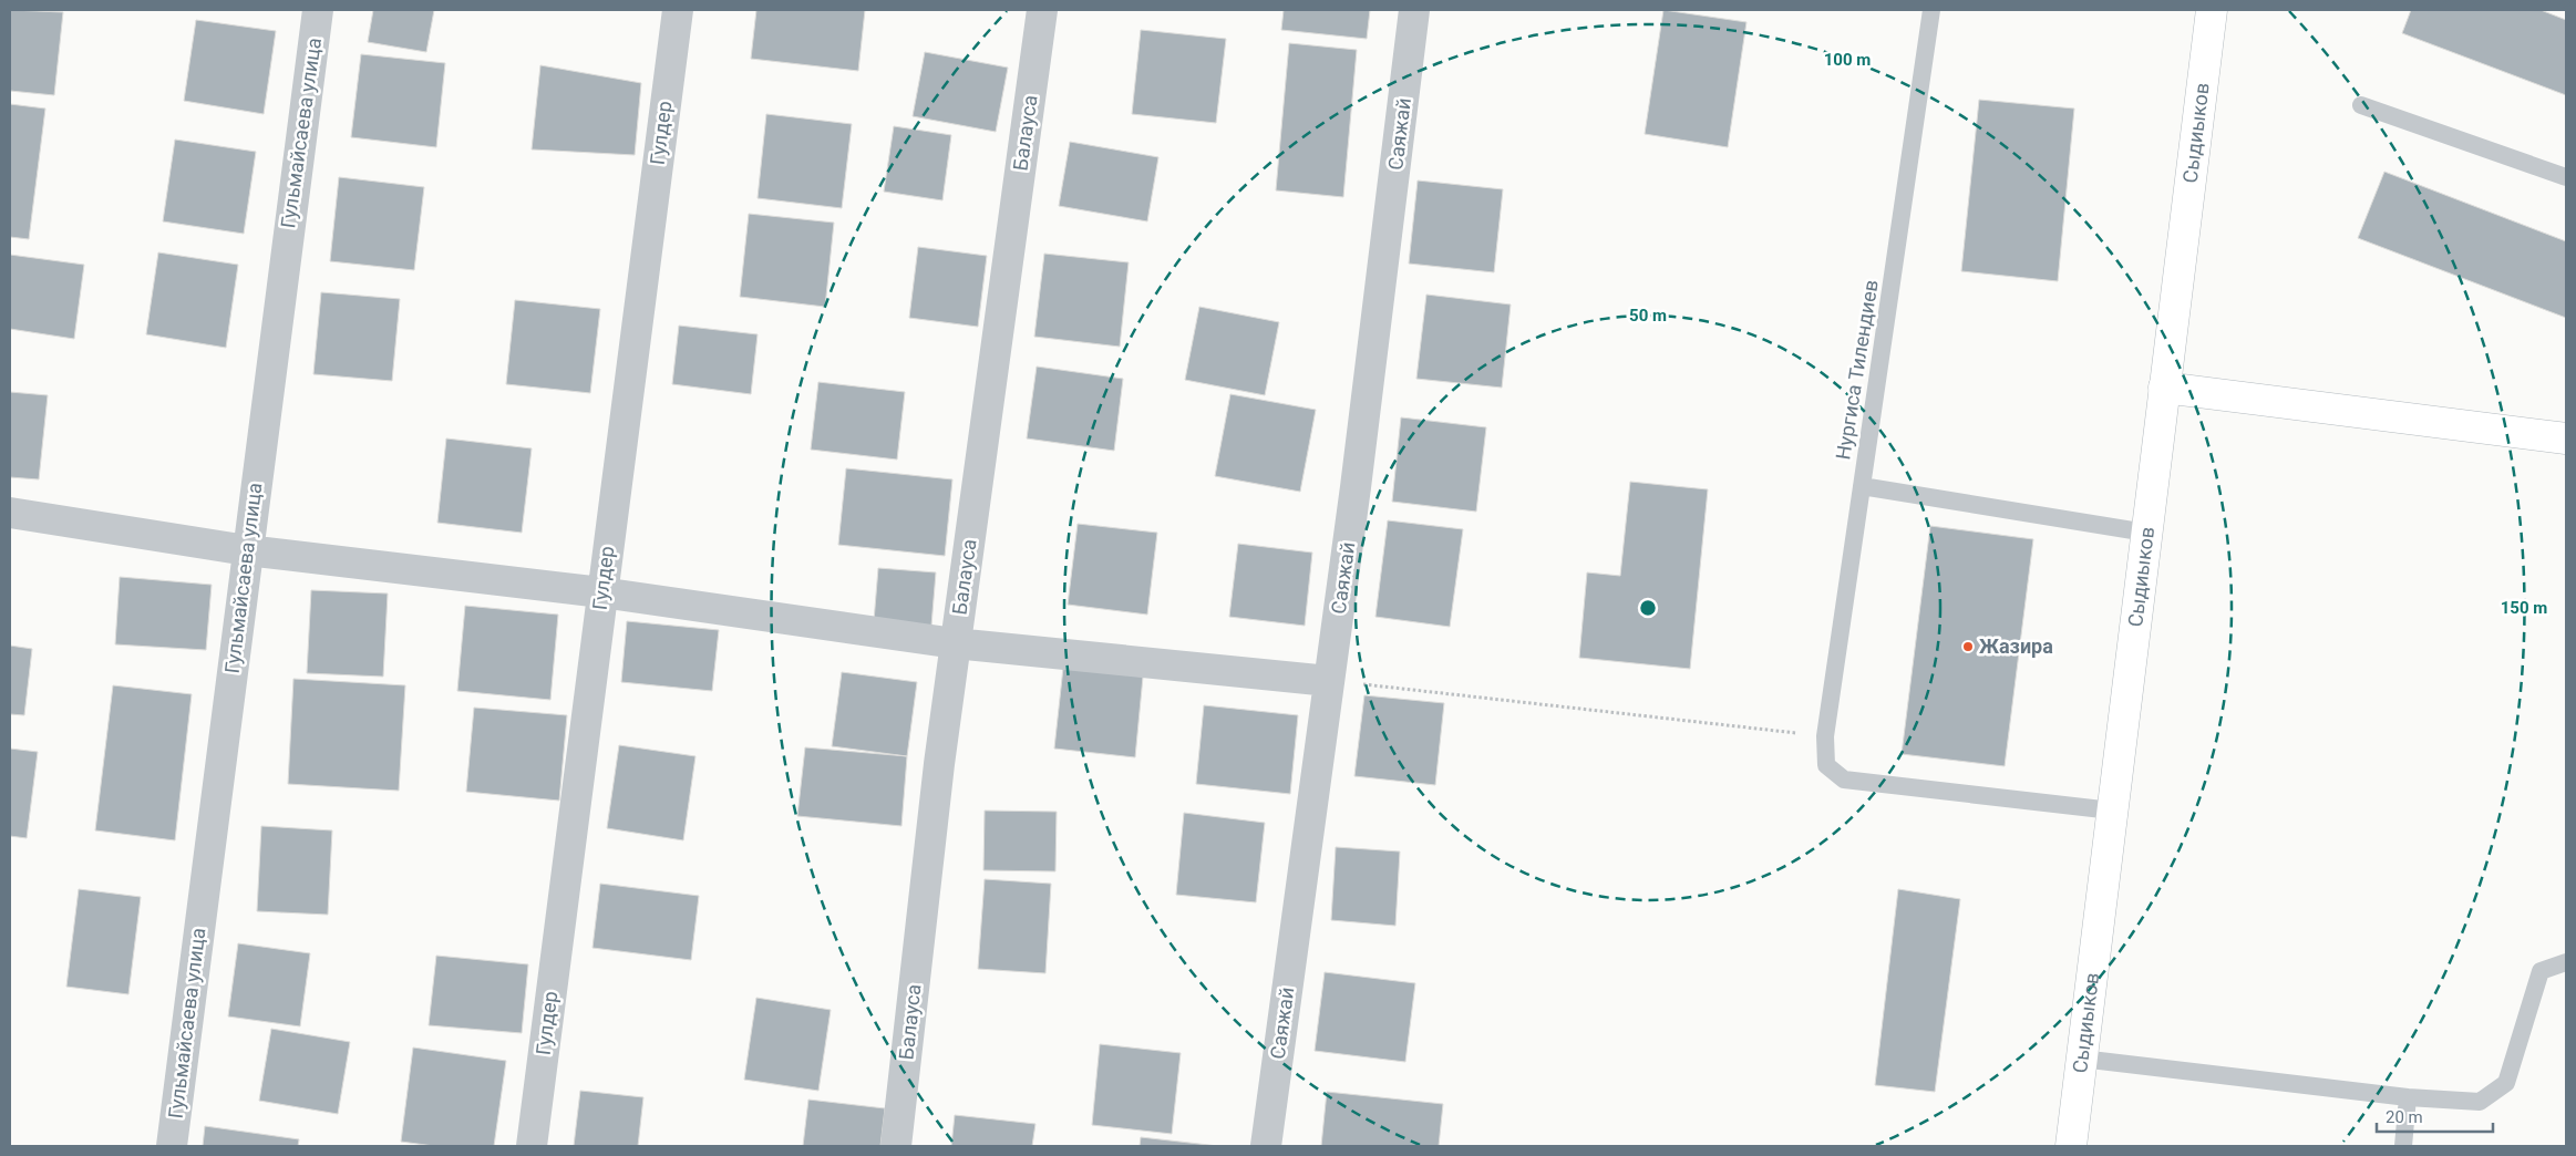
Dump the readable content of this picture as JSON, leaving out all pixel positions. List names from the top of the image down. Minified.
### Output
{"streets":{"street":["Гульмайсаева улица","Гулдер","Балауса","Сыдиыков","Саяжай"],"lane":["Нургиса Тилендиев"]},"crossings":[["Сыдиыков","Нургиса Тилендиев"]],"places":["Жазира"],"scale_bar":"20 m","rings":["100 m","50 m","150 m"]}
